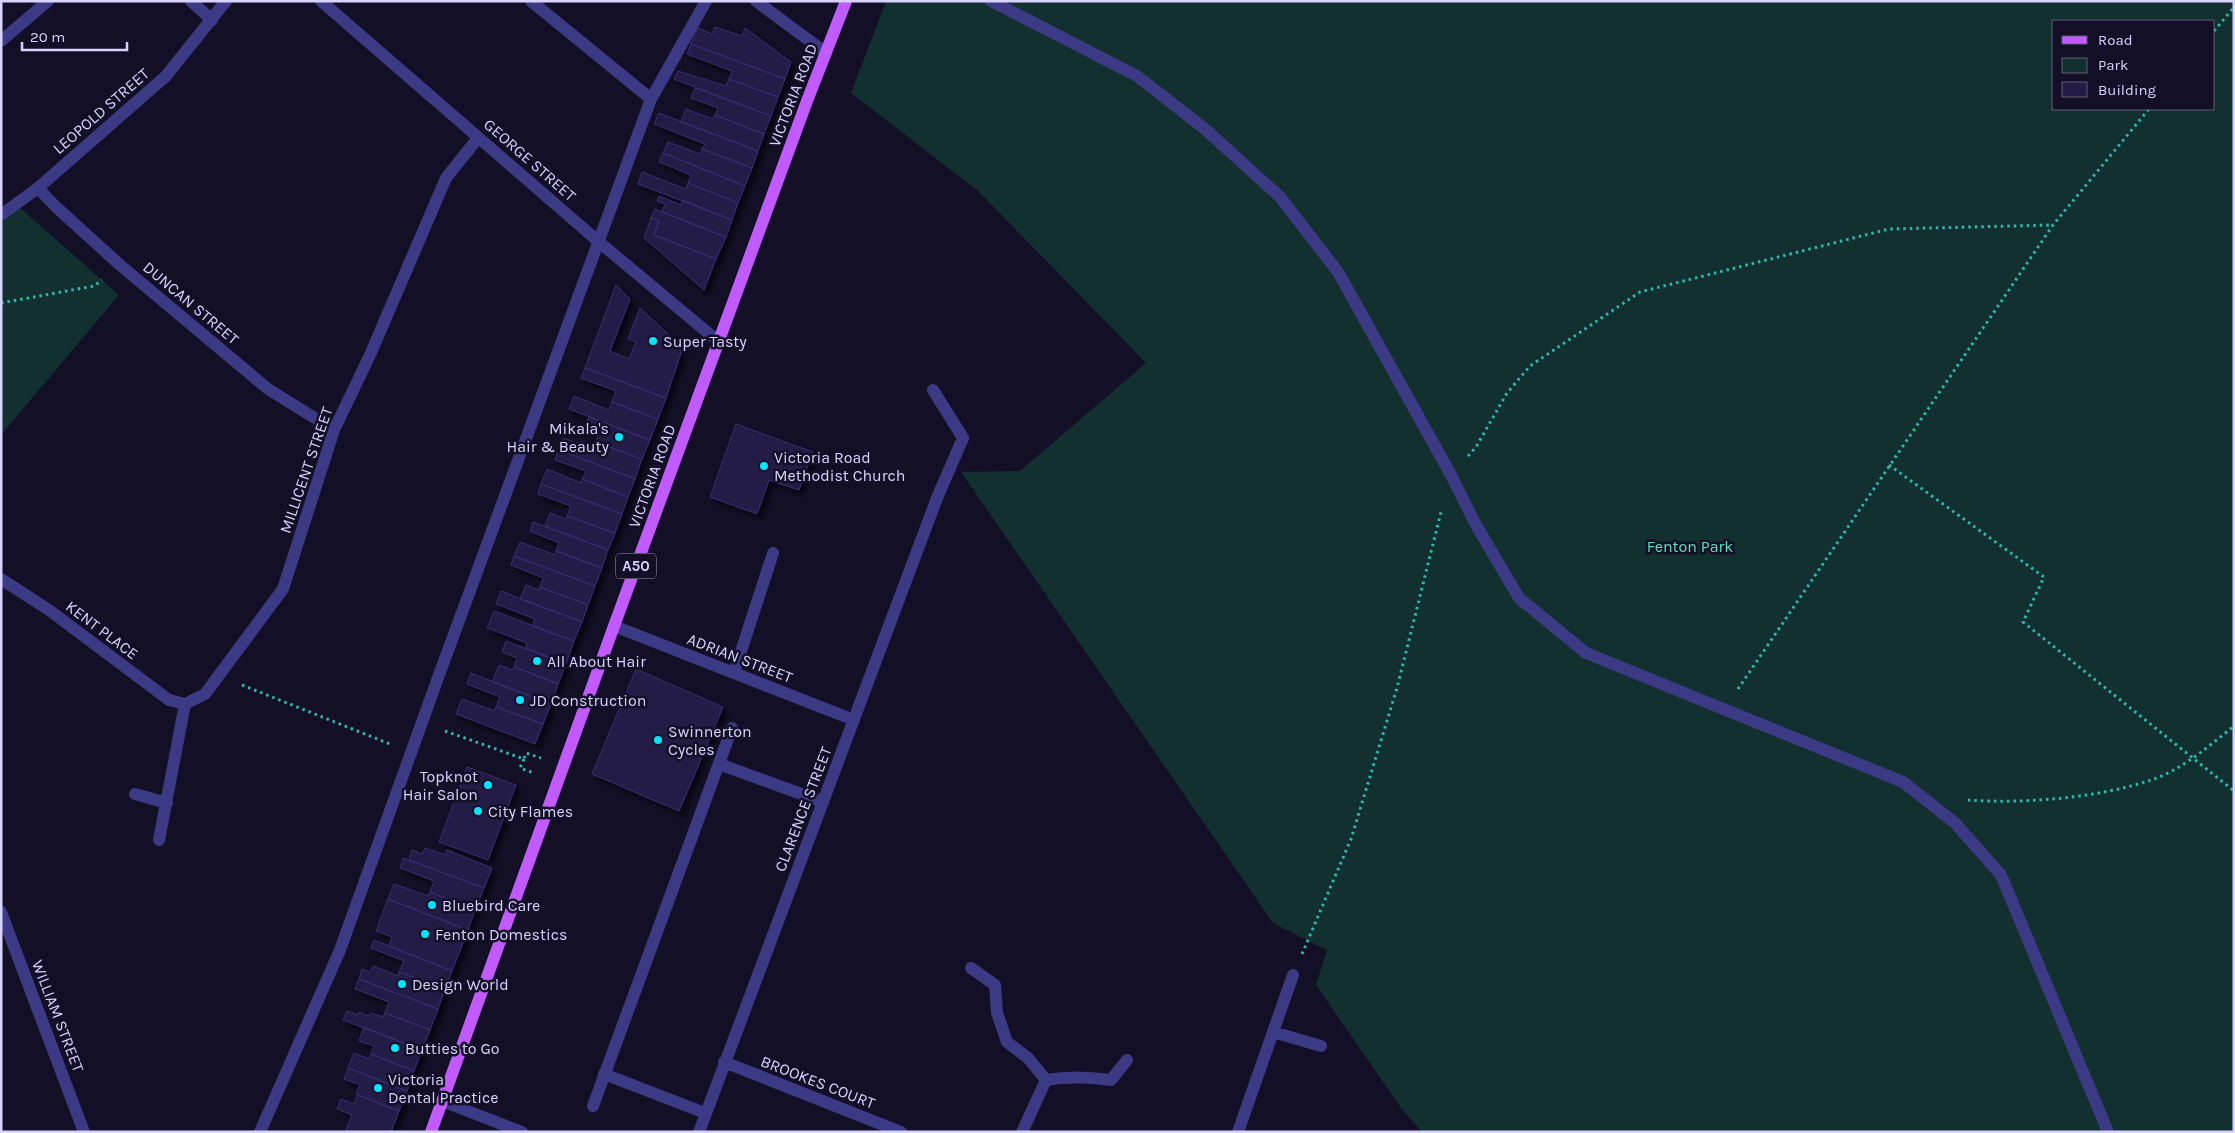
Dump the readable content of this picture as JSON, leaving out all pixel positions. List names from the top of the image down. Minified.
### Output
{"streets":{"main road":["VICTORIA ROAD","A50"],"street":["LEOPOLD STREET","GEORGE STREET","DUNCAN STREET","MILLICENT STREET","KENT PLACE","ADRIAN STREET","CLARENCE STREET","WILLIAM STREET","BROOKES COURT"]},"crossings":[["VICTORIA ROAD","GEORGE STREET"],["VICTORIA ROAD","ADRIAN STREET"],["LEOPOLD STREET","DUNCAN STREET"],["GEORGE STREET","MILLICENT STREET"],["DUNCAN STREET","MILLICENT STREET"],["MILLICENT STREET","KENT PLACE"],["ADRIAN STREET","CLARENCE STREET"],["CLARENCE STREET","BROOKES COURT"]],"parks":["Fenton Park"],"places":["Super Tasty","Mikala's Hair & Beauty","Victoria Road Methodist Church","All About Hair","JD Construction","Swinnerton Cycles","Topknot Hair Salon","City Flames","Bluebird Care","Fenton Domestics","Design World","Butties to Go","Victoria Dental Practice"],"legend":["Road","Park","Building"],"scale_bar":"20 m"}
